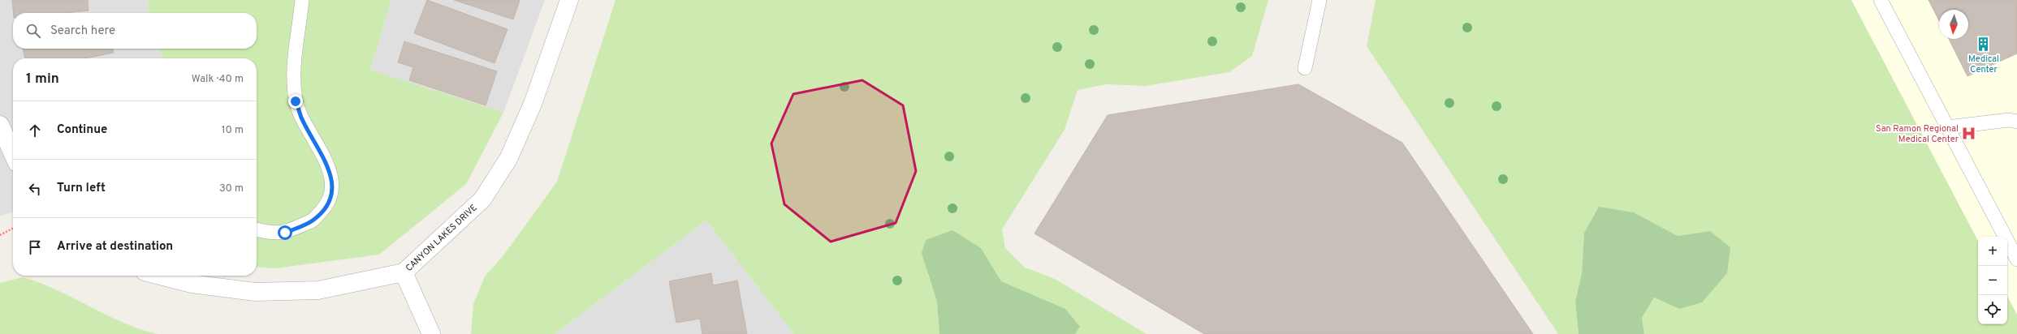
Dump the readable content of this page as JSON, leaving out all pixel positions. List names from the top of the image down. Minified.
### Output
{"streets":{"street":["CANYON LAKES DRIVE"]},"places":{"building":["Medical Center"],"hospital":["San Ramon Regional Medical Center"]},"north":"bottom","page":{"search":"Search here","heading":["1 min","Walk · 40 m"],"list":[["Continue","10 m"],["Turn left","30 m"],"Arrive at destination"],"map_buttons":["+","−"]}}
